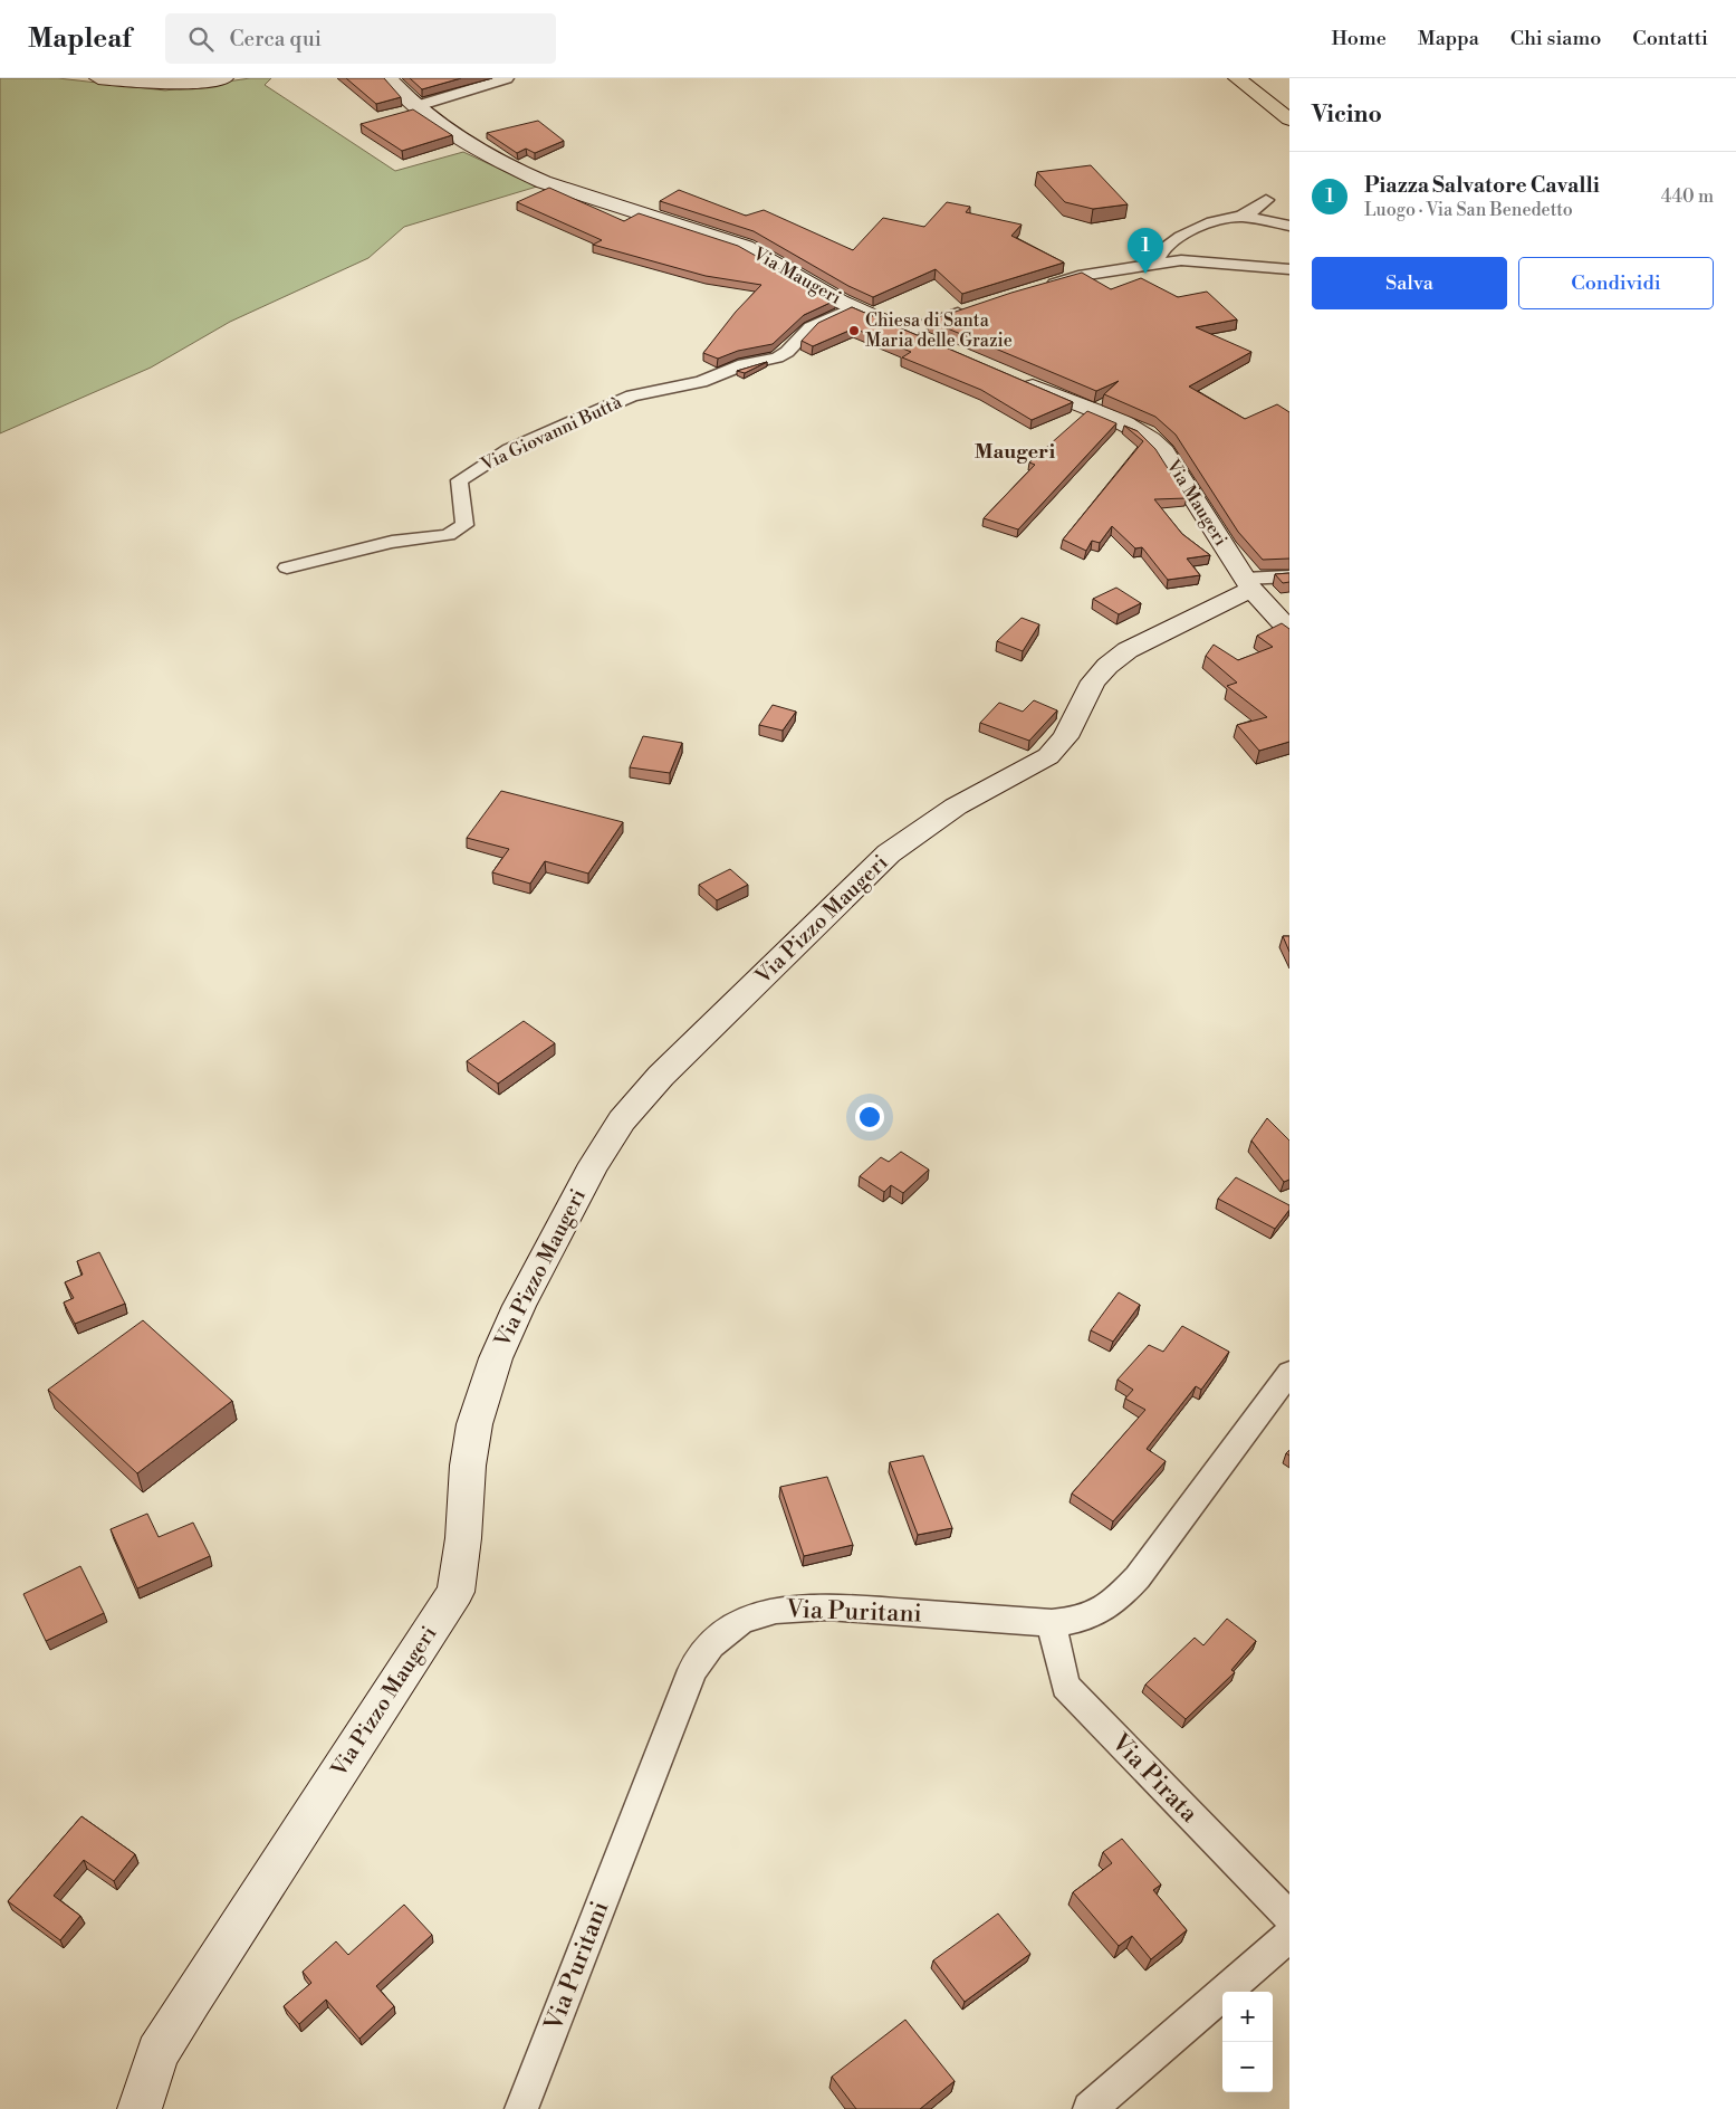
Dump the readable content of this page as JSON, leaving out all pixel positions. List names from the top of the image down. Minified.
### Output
{"streets":{"street":["Via Maugeri","Via Giovanni Buttà","Via Pizzo Maugeri","Via Puritani","Via Pirata"]},"crossings":[["Via Maugeri","Via Giovanni Buttà"],["Via Maugeri","Via Pizzo Maugeri"],["Via Puritani","Via Pirata"]],"districts":["Maugeri"],"places":["Chiesa di Santa Maria delle Grazie"],"page":{"header":"Mapleaf","search":"Cerca qui","nav":["Home","Mappa","Chi siamo","Contatti"],"heading":"Vicino","list":[{"mark":"1","name":"Piazza Salvatore Cavalli","note":"Luogo · Via San Benedetto","value":"440 m"}],"pins":"1","buttons":["Salva","Condividi"],"map_buttons":["+","−"]}}
